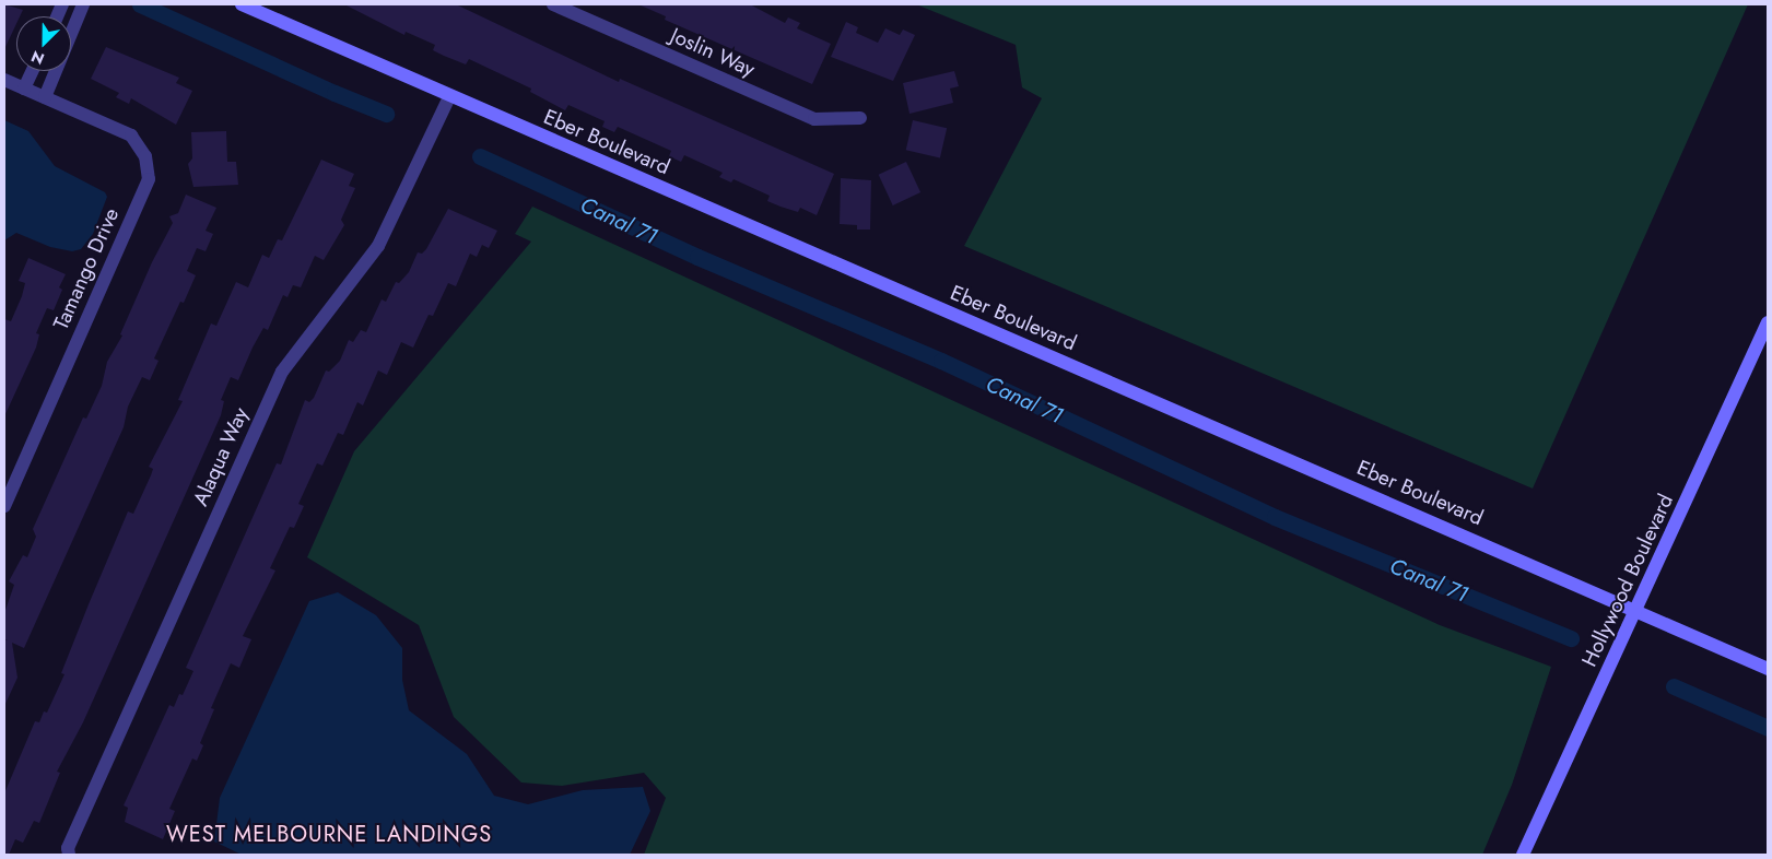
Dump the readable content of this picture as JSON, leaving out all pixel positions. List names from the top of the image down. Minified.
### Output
{"streets":{"street":["Joslin Way","Eber Boulevard","Tamango Drive","Alaqua Way","Hollywood Boulevard"]},"crossings":[["Eber Boulevard","Alaqua Way"],["Eber Boulevard","Hollywood Boulevard"]],"districts":["WEST MELBOURNE LANDINGS"],"water":["Canal 71"],"north":"bottom left"}
